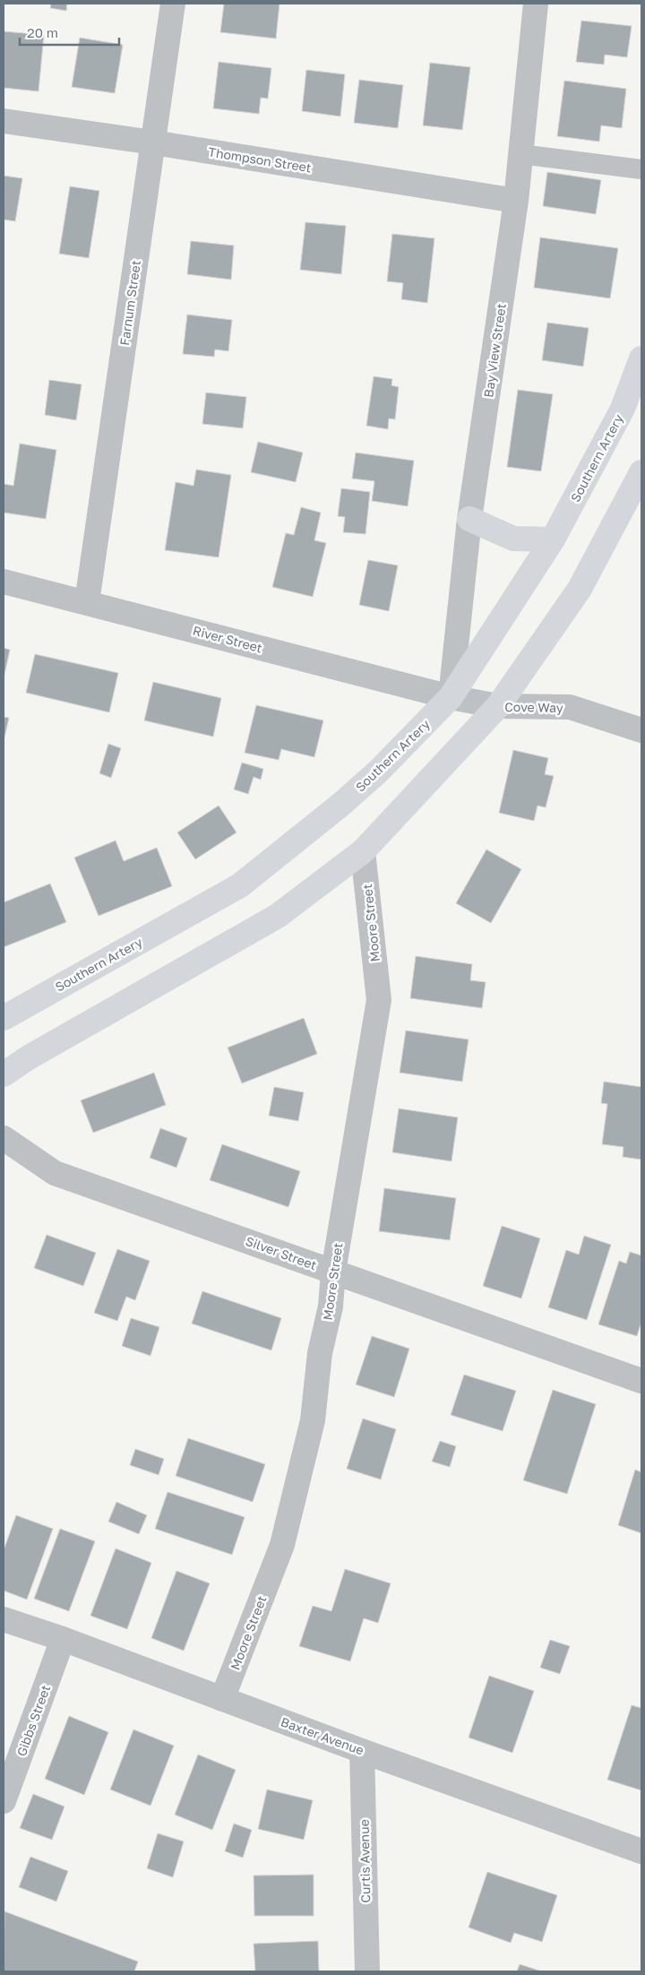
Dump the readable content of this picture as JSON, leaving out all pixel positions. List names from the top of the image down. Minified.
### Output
{"streets":{"main road":["Southern Artery"],"street":["Thompson Street","Farnum Street","Bay View Street","River Street","Cove Way","Moore Street","Silver Street","Gibbs Street","Baxter Avenue","Curtis Avenue"]},"crossings":[["Thompson Street","Farnum Street"],["Thompson Street","Bay View Street"],["Farnum Street","River Street"],["Bay View Street","Southern Artery"],["Bay View Street","River Street"],["Bay View Street","Cove Way"],["Southern Artery","River Street"],["Southern Artery","Cove Way"],["River Street","Cove Way"],["Moore Street","Silver Street"],["Moore Street","Baxter Avenue"],["Gibbs Street","Baxter Avenue"],["Baxter Avenue","Curtis Avenue"]],"scale_bar":"20 m"}
